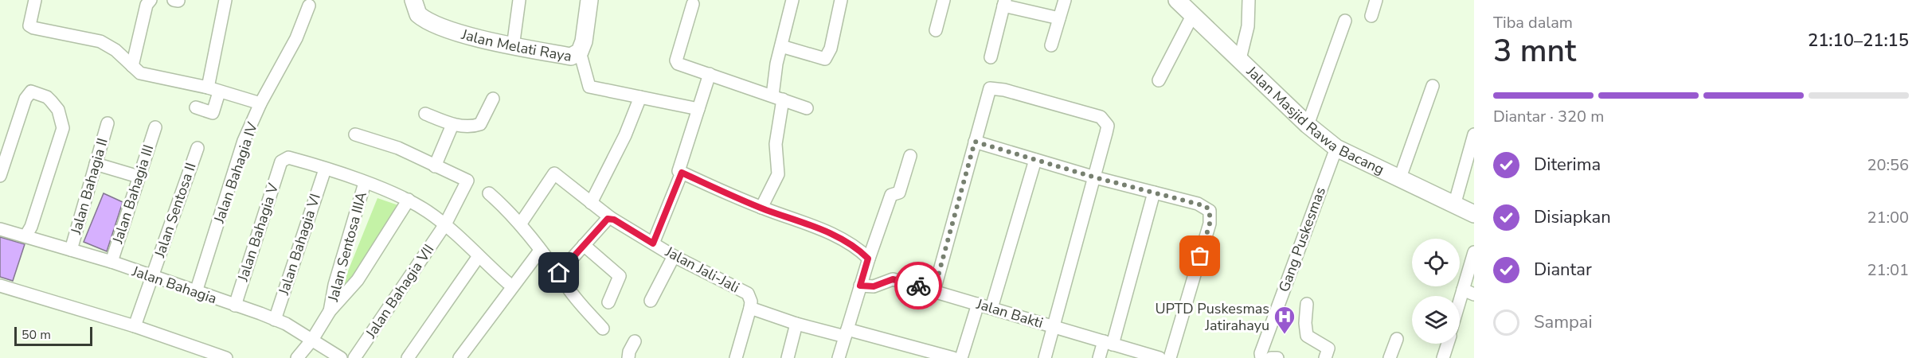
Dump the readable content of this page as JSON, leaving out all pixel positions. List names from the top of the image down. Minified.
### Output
{"streets":{"street":["Jalan Melati Raya","Jalan Masjid Rawa Bacang","Jalan Bahagia IV","Jalan Bahagia II","Jalan Bahagia III","Jalan Sentosa II","Jalan Bahagia V","Gang Puskesmas","Jalan Bahagia VI","Jalan Sentosa IIIA","Jalan Jali-Jali","Jalan Bahagia","Jalan Bahagia VII","Jalan Bakti"]},"crossings":[["Jalan Masjid Rawa Bacang","Gang Puskesmas"],["Jalan Bahagia IV","Jalan Bahagia"],["Jalan Bahagia II","Jalan Bahagia"],["Jalan Bahagia III","Jalan Bahagia"],["Jalan Sentosa II","Jalan Bahagia"],["Jalan Bahagia V","Jalan Bahagia VI"],["Jalan Bahagia V","Jalan Bahagia"],["Jalan Bahagia VI","Jalan Bahagia"]],"places":{"hospital":["UPTD Puskesmas Jatirahayu"]},"scale_bar":"50 m","page":{"heading":["3 mnt","Tiba dalam","21:10–21:15"],"bar":"Diantar · 320 m","list":[["Diterima","20:56"],["Disiapkan","21:00"],["Diantar","21:01"],"Sampai"],"scale":"50 m"}}
